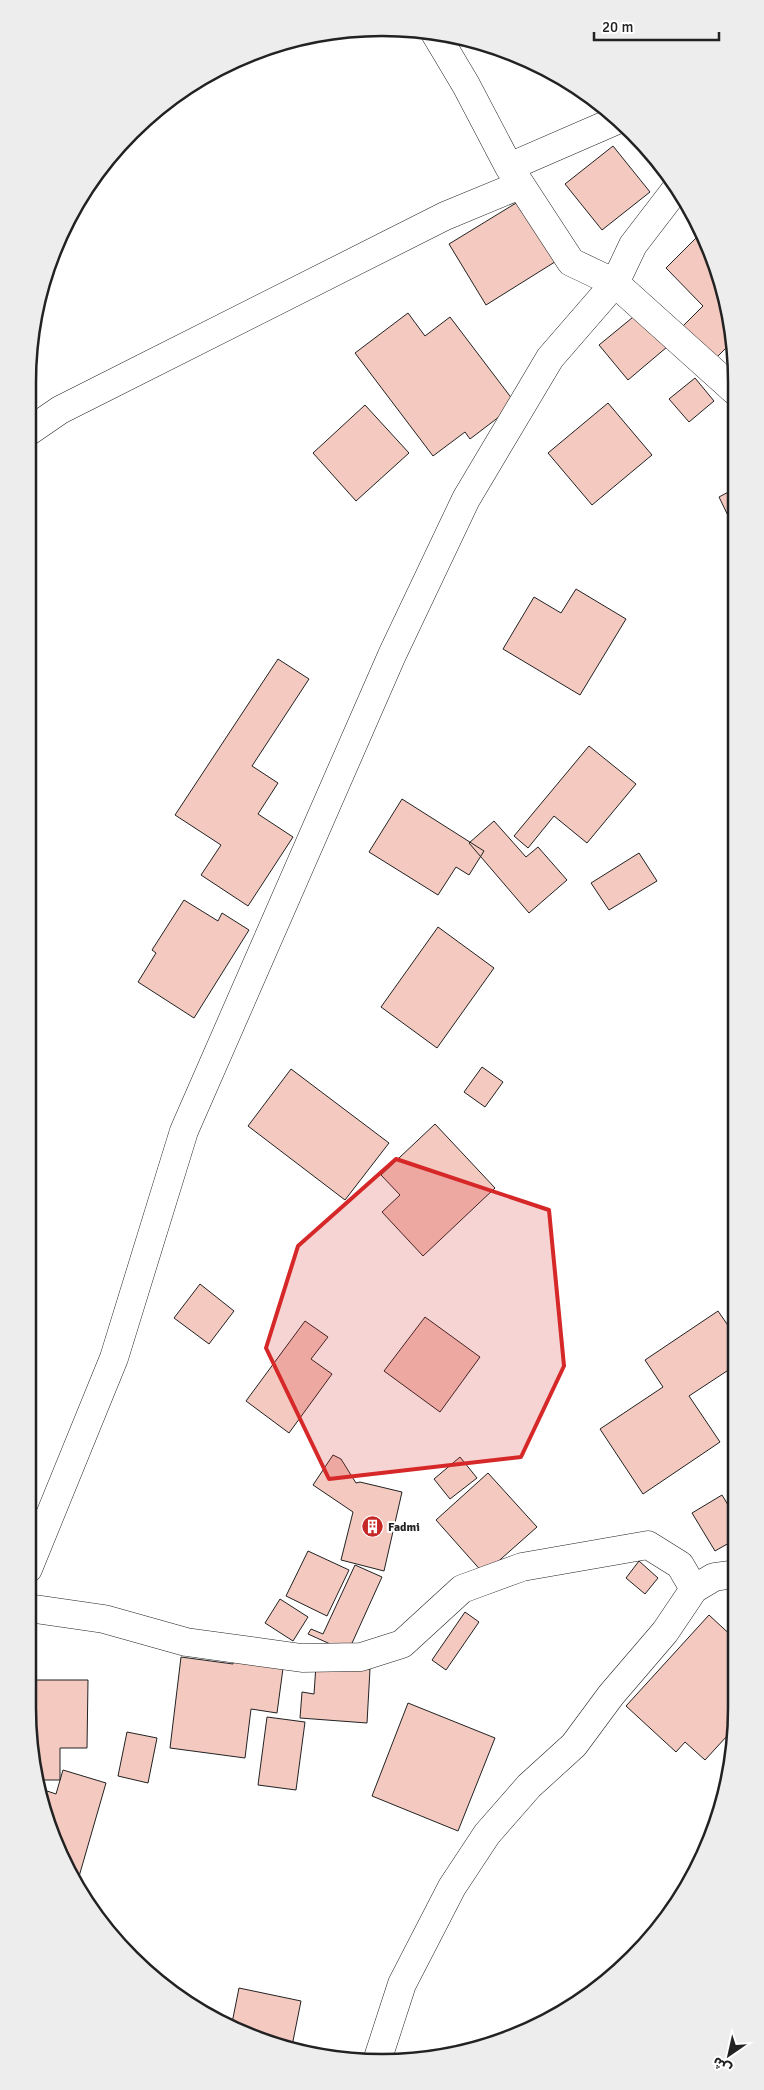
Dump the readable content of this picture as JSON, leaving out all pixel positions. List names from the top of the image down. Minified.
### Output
{"places":{"building":["Fadmi"]},"scale_bar":"20 m","north":"bottom left"}
